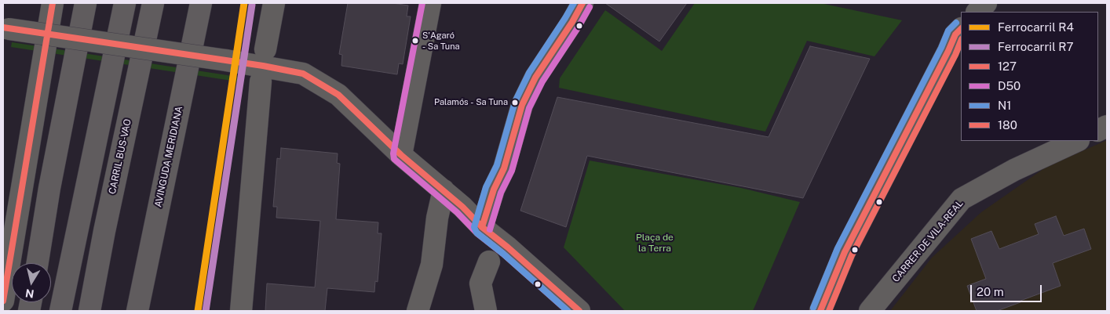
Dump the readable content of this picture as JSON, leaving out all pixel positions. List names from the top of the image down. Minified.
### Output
{"streets":{"highway":["CARRIL BUS-VAO","AVINGUDA MERIDIANA"],"street":["CARRER DE VILA-REAL"]},"parks":["Plaça de la Terra"],"places":["S'Agaró - Sa Tuna","Palamós - Sa Tuna"],"lines":["rail line R4","transit line 127","transit line D50","transit line N1","rail line R7","transit line 180"],"legend":["Ferrocarril R4","Ferrocarril R7","127","D50","N1","180"],"scale_bar":"20 m","north":"bottom"}
